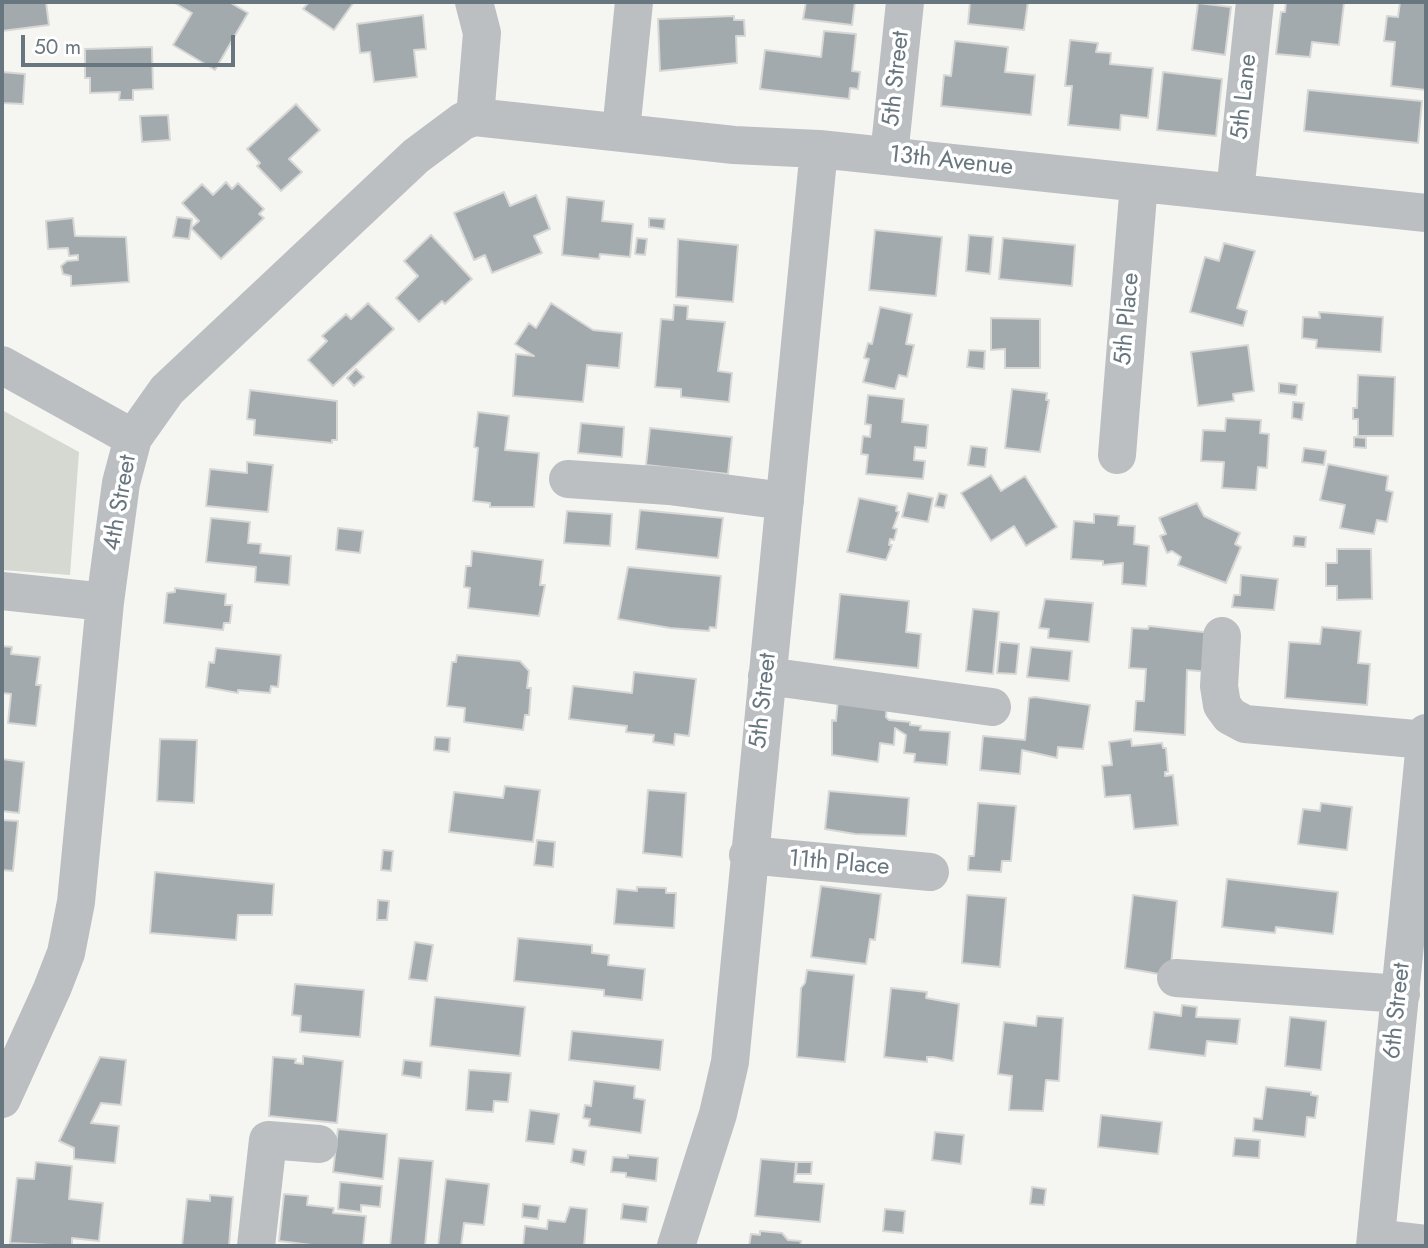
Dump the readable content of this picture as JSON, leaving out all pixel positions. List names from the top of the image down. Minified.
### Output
{"streets":{"street":["5th Street","5th Lane","13th Avenue","5th Place","4th Street","11th Place","6th Street"]},"crossings":[["5th Street","13th Avenue"],["5th Street","11th Place"],["5th Lane","13th Avenue"],["13th Avenue","5th Place"],["13th Avenue","4th Street"]],"scale_bar":"50 m"}
